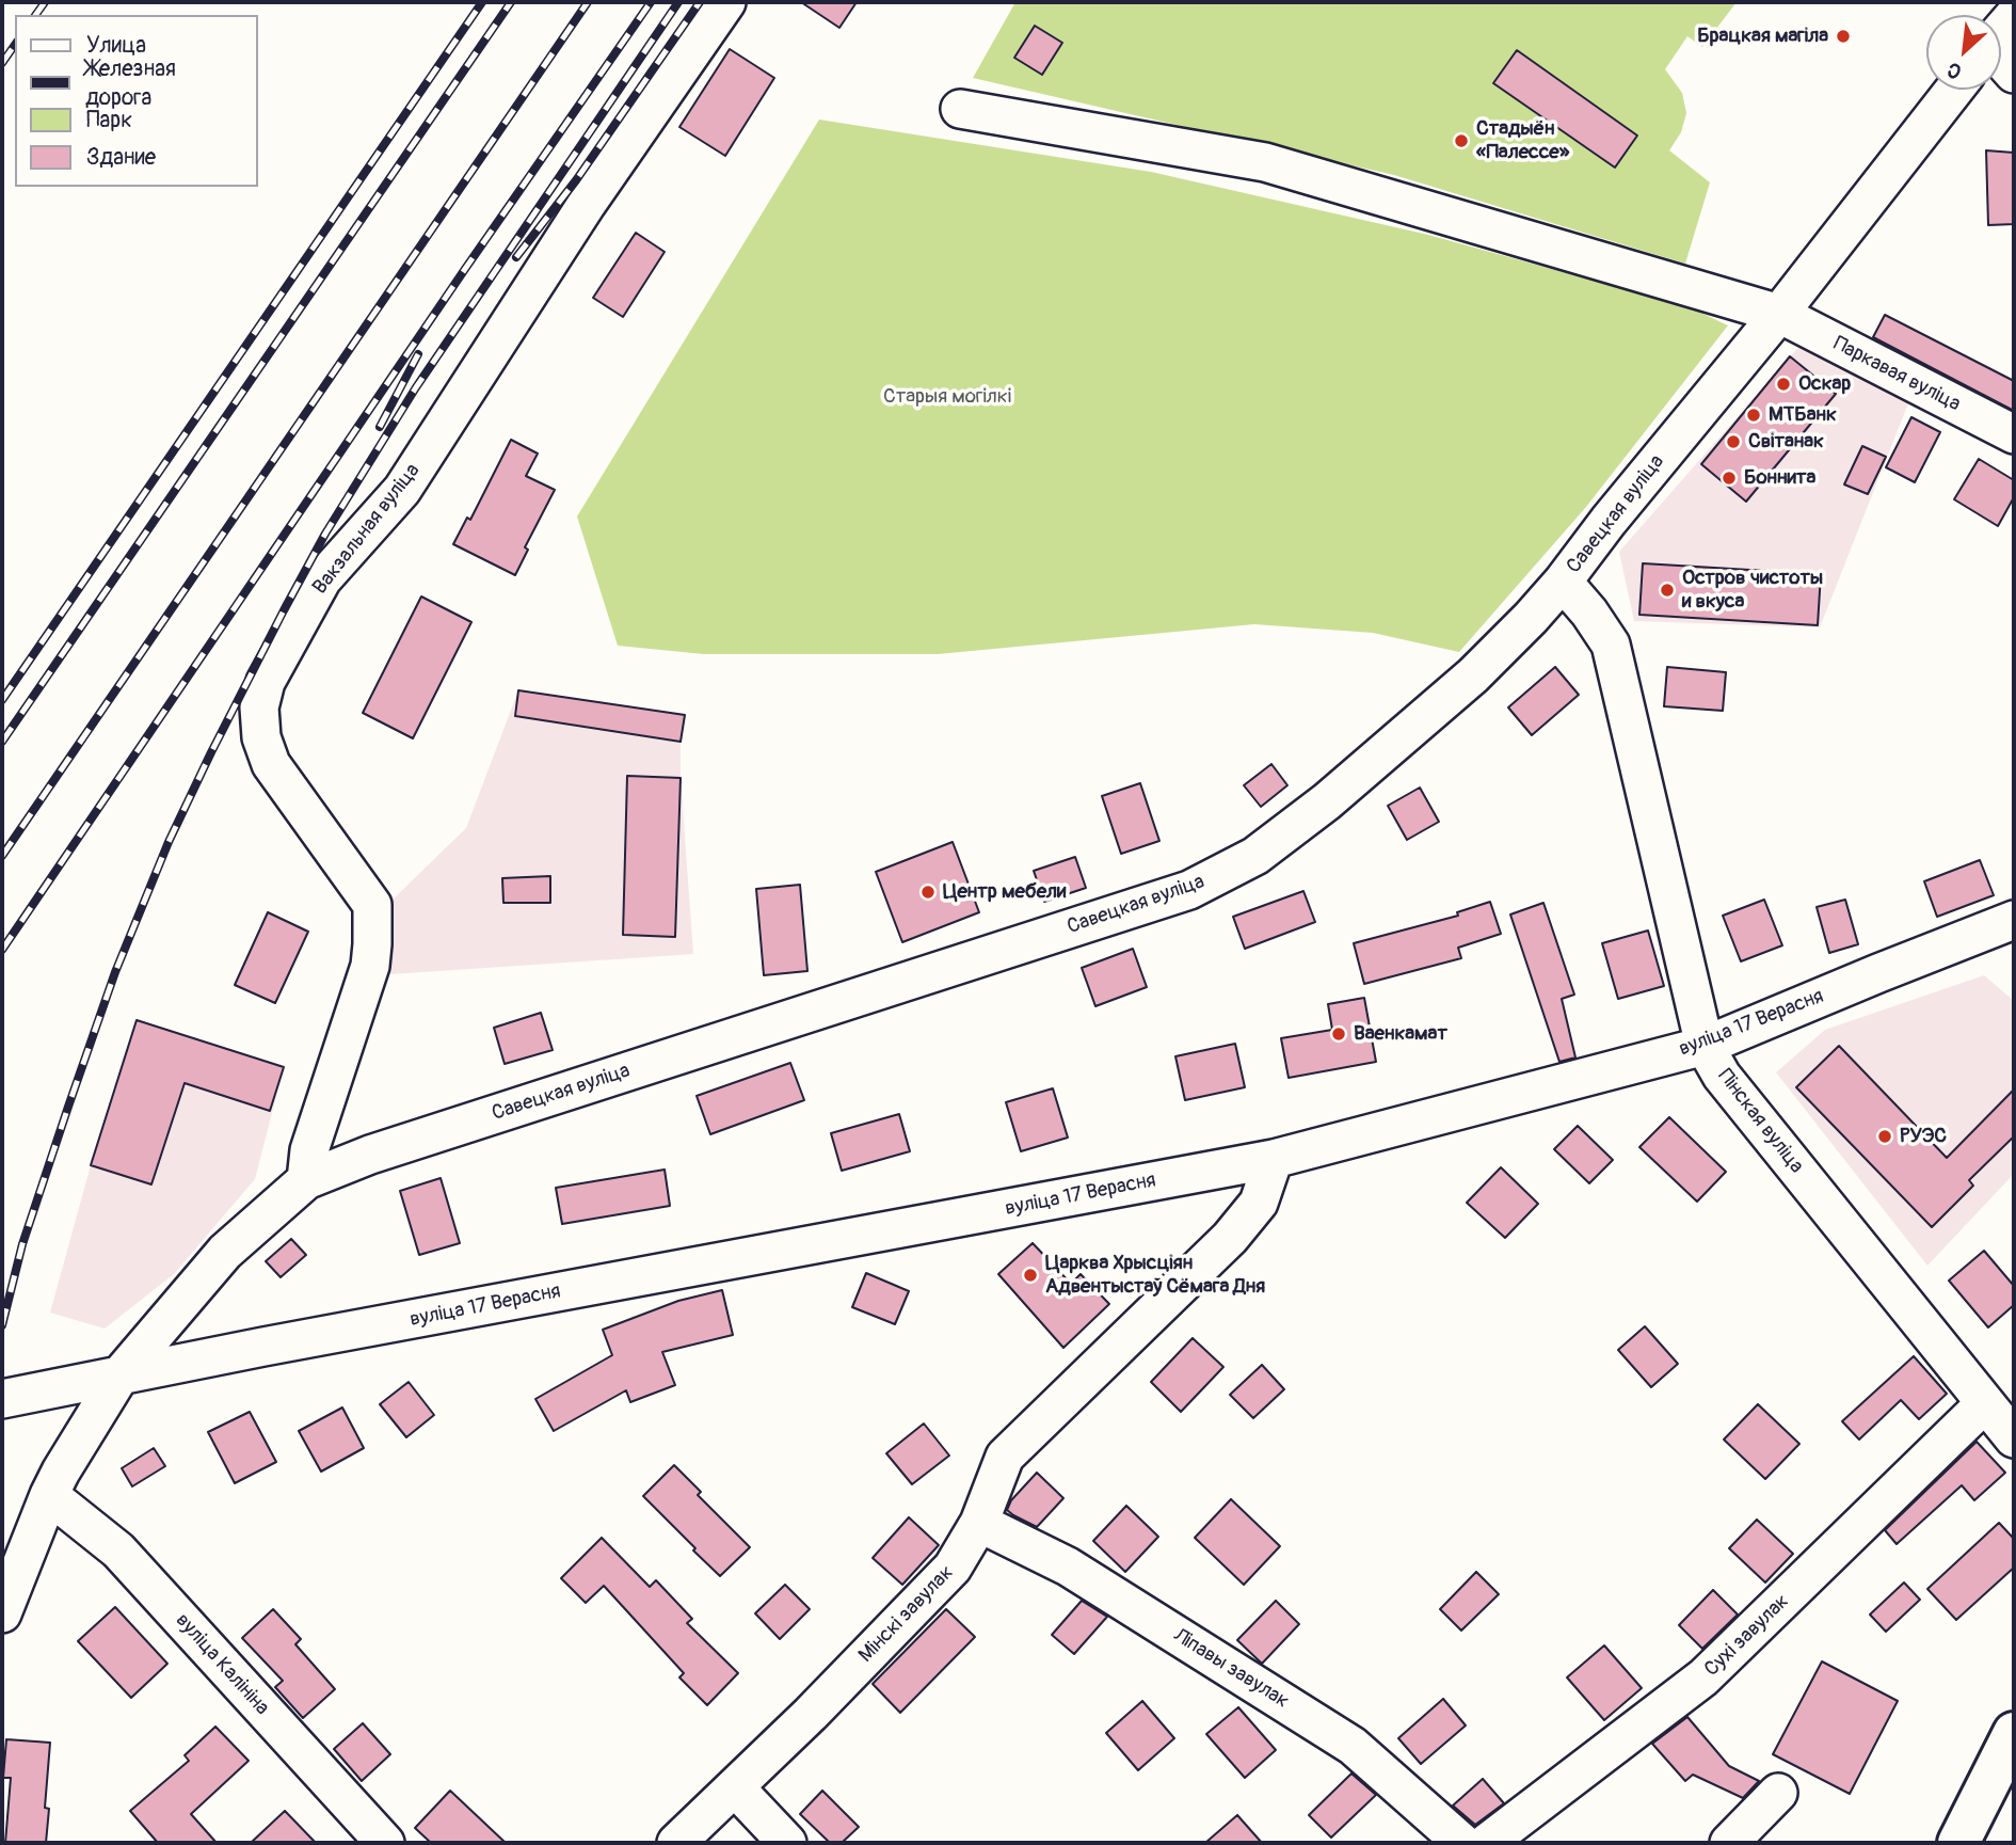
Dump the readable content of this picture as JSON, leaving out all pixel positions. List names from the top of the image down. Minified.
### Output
{"streets":{"street":["Паркавая вуліца","Савецкая вуліца","Вакзальная вуліца","вуліца 17 Верасня","Пінская вуліца","Мінскі завулак","Сухі завулак","вуліца Калініна","Ліпавы завулак"]},"crossings":[["Паркавая вуліца","Савецкая вуліца"],["Савецкая вуліца","Вакзальная вуліца"],["Савецкая вуліца","вуліца 17 Верасня"],["Савецкая вуліца","Пінская вуліца"],["Савецкая вуліца","вуліца Калініна"],["вуліца 17 Верасня","Пінская вуліца"],["вуліца 17 Верасня","Мінскі завулак"],["Пінская вуліца","Сухі завулак"],["Мінскі завулак","Ліпавы завулак"]],"parks":["Старыя могілкі"],"places":["Брацкая магіла","Стадыён «Палессе»","Оскар","МТБанк","Світанак","Боннита","Остров чистоты и вкуса","Центр мебели","Ваенкамат","РУЭС","Царква Хрысціян Адвентыстаў Сёмага Дня"],"legend":["Улица","Железная дорога","Парк","Здание"],"north":"bottom left"}
